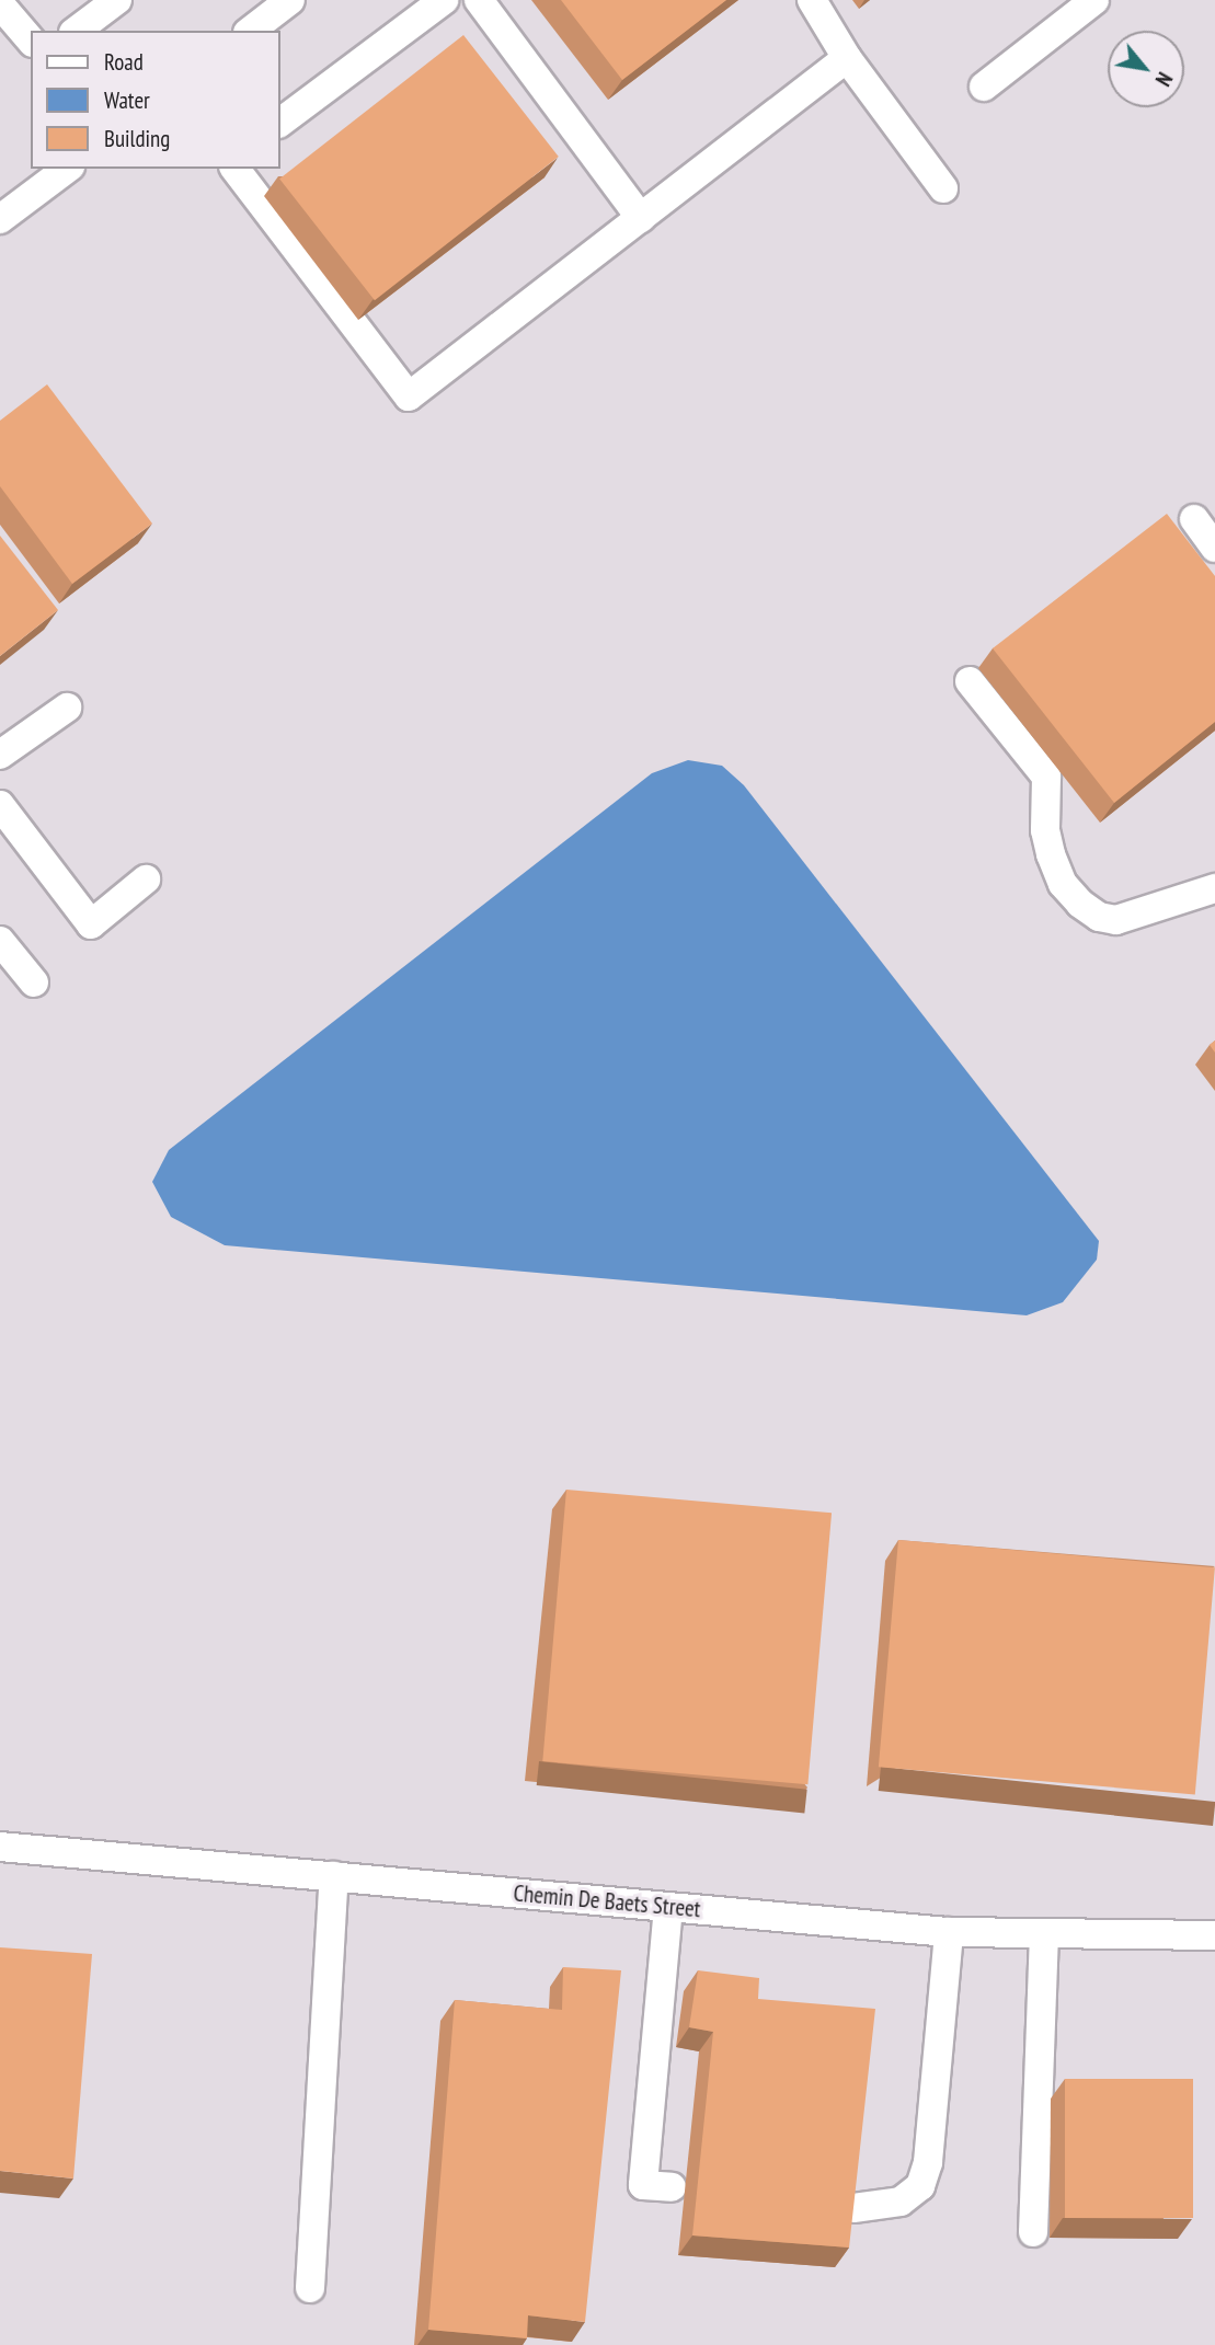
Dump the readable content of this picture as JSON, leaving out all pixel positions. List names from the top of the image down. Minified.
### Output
{"streets":{"street":["Chemin De Baets Street"]},"legend":["Road","Water","Building"],"north":"bottom right"}
